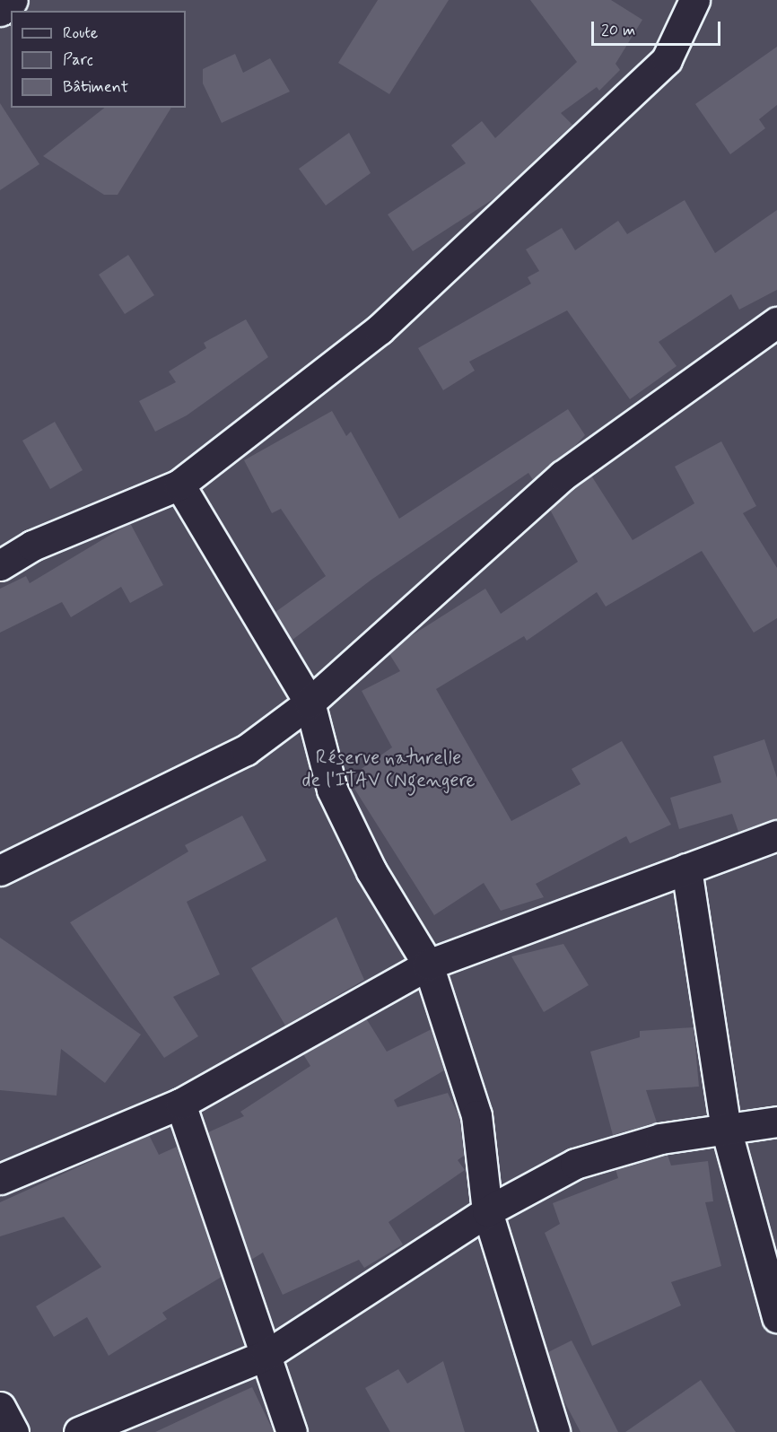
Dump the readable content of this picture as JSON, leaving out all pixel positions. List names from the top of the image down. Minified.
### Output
{"parks":["Réserve naturelle de l'ITAV (Ngengere"],"legend":["Route","Parc","Bâtiment"],"scale_bar":"20 m"}
